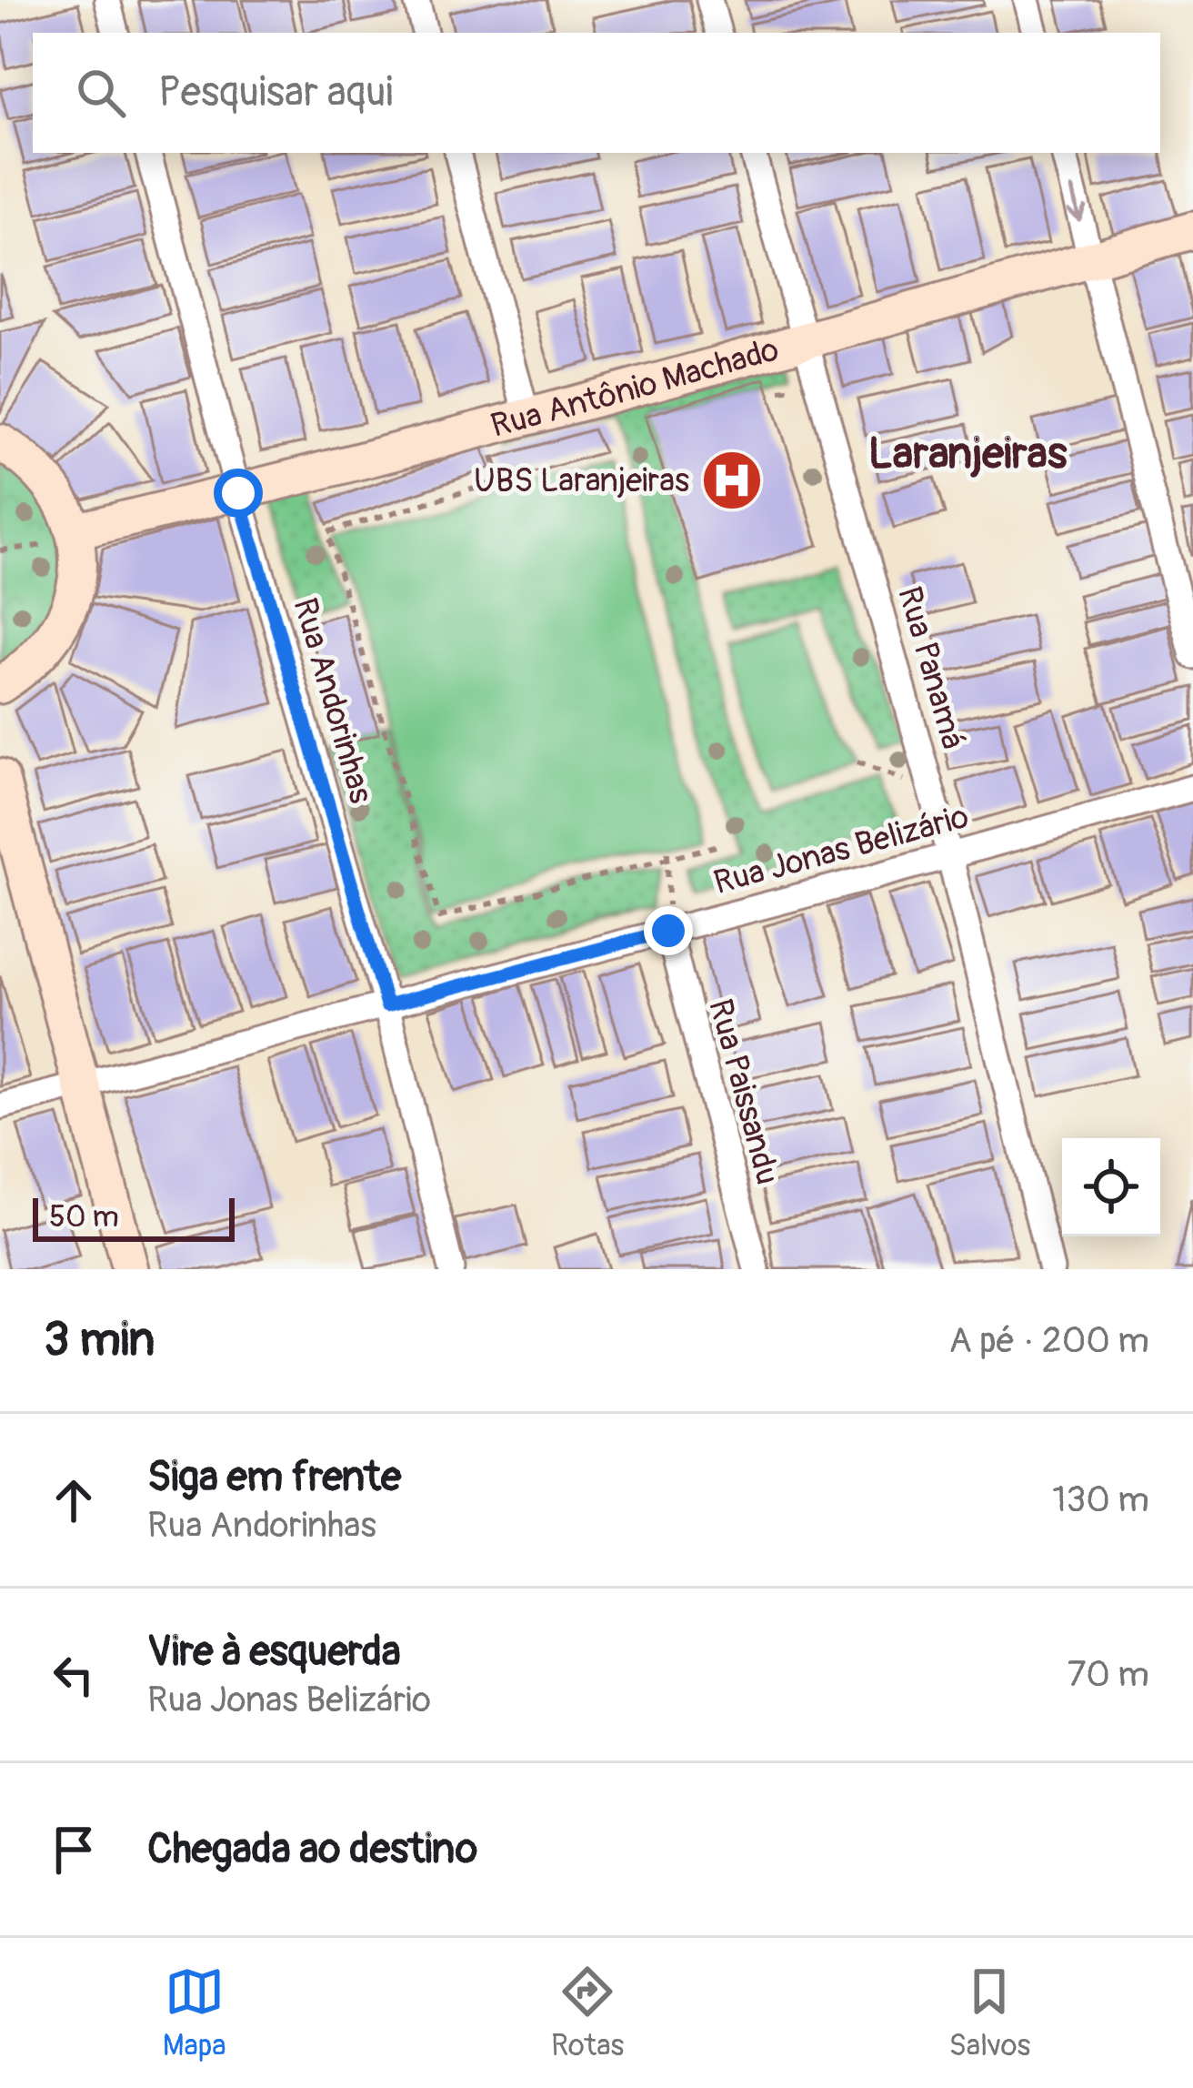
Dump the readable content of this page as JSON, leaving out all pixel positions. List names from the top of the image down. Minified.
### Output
{"streets":{"street":["Rua Antônio Machado","Rua Panamá","Rua Andorinhas","Rua Jonas Belizário","Rua Paissandu"]},"crossings":[["Rua Antônio Machado","Rua Panamá"],["Rua Antônio Machado","Rua Andorinhas"],["Rua Panamá","Rua Jonas Belizário"],["Rua Andorinhas","Rua Jonas Belizário"],["Rua Jonas Belizário","Rua Paissandu"]],"districts":["Laranjeiras"],"places":{"hospital":["UBS Laranjeiras"]},"scale_bar":"50 m","page":{"search":"Pesquisar aqui","scale":"50 m","heading":["3 min","A pé · 200 m"],"list":[["Siga em frente","Rua Andorinhas","130 m"],["Vire à esquerda","Rua Jonas Belizário","70 m"],"Chegada ao destino"],"nav":["Mapa","Rotas","Salvos"]}}
